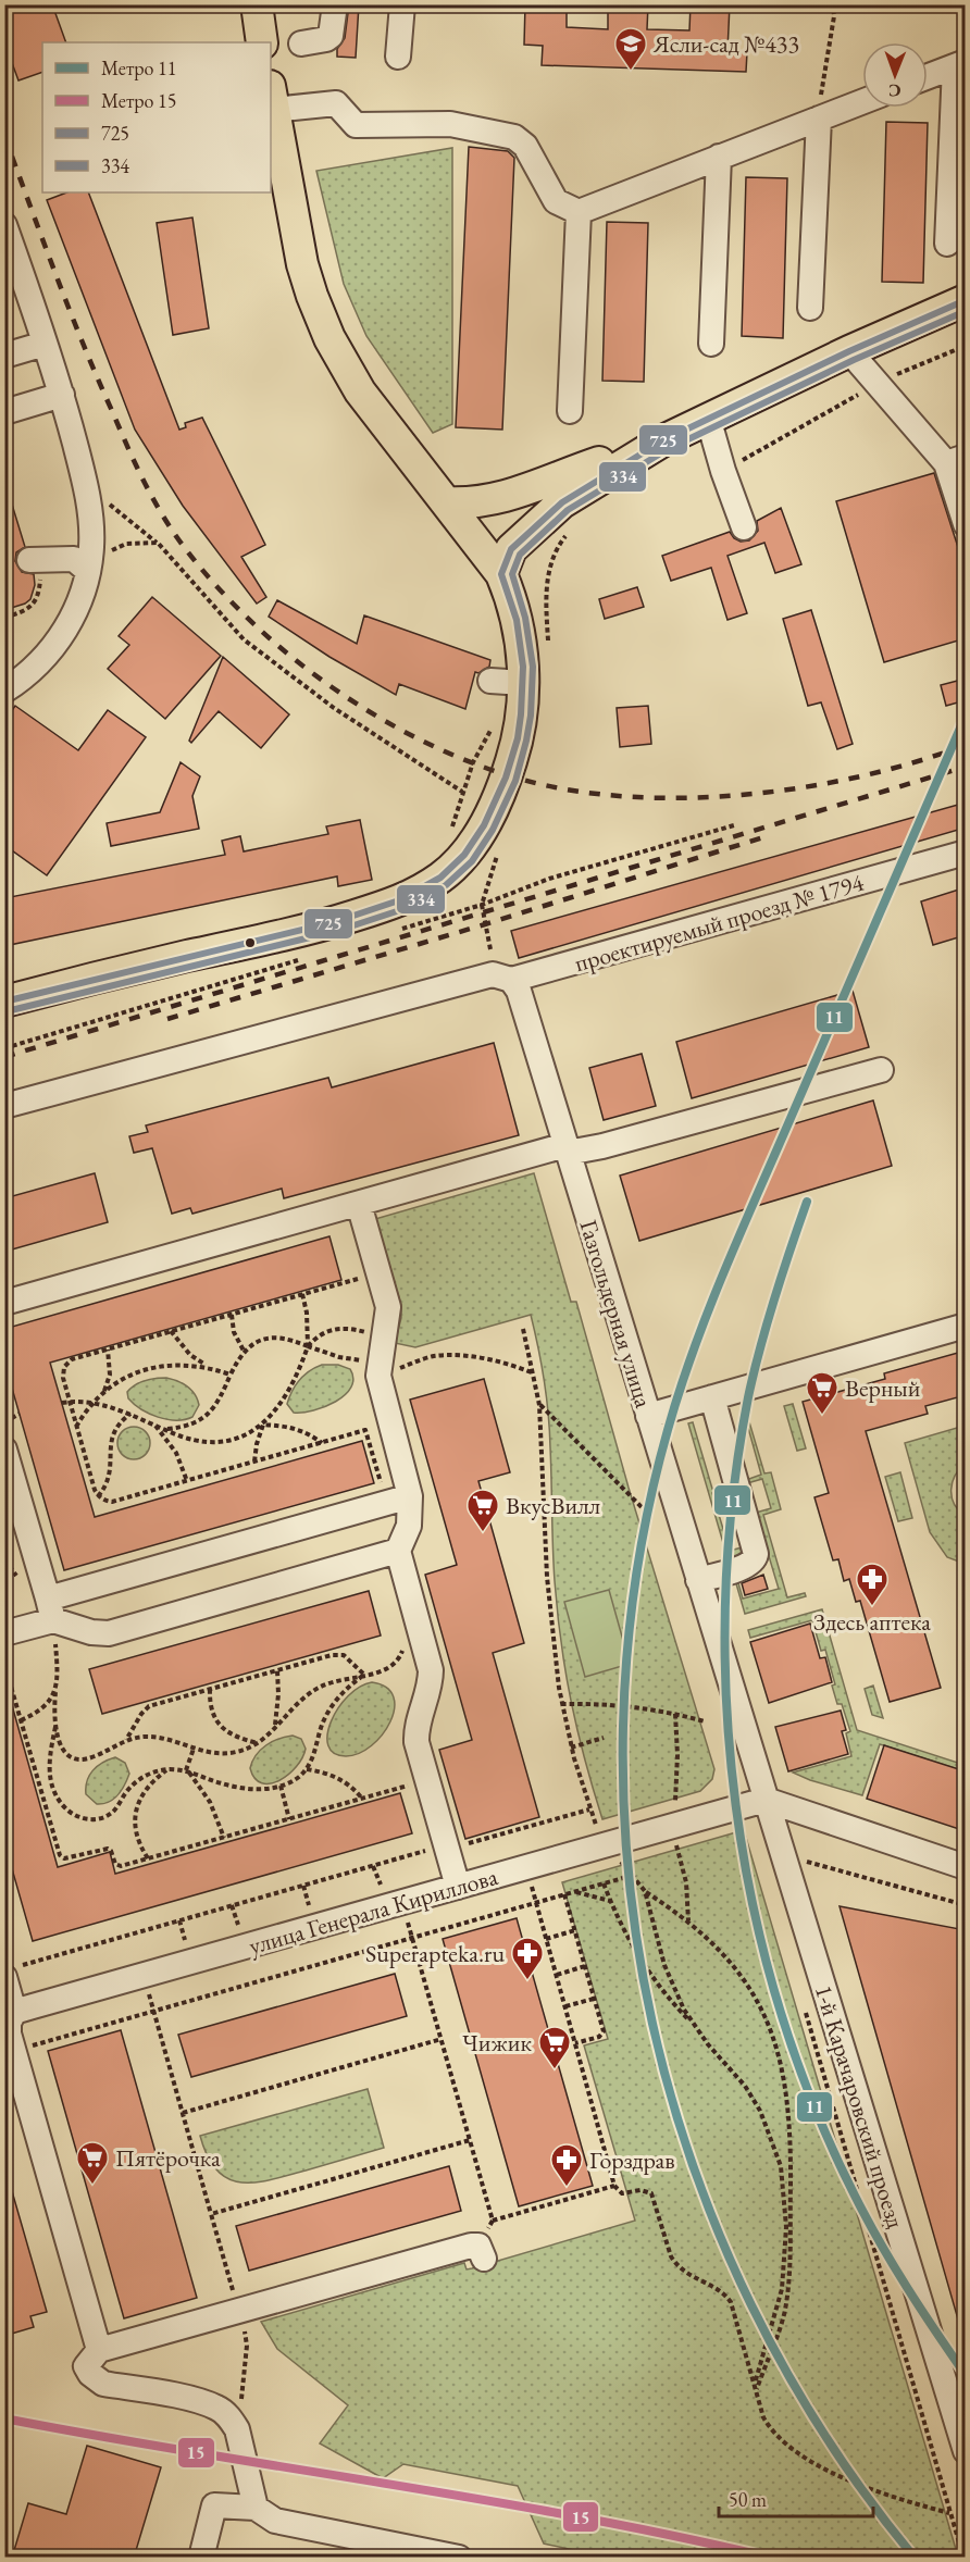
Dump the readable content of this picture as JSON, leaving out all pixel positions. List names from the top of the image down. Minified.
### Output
{"streets":{"street":["проектируемый проезд № 1794","Газгольдерная улица","улица Генерала Кириллова","1-й Карачаровский проезд"]},"crossings":[["проектируемый проезд № 1794","Газгольдерная улица"],["Газгольдерная улица","улица Генерала Кириллова"],["Газгольдерная улица","1-й Карачаровский проезд"],["улица Генерала Кириллова","1-й Карачаровский проезд"]],"places":{"school or university":["Ясли-сад №433"],"supermarket":["Верный","ВкусВилл","Чижик","Пятёрочка"],"pharmacy":["Здесь аптека","Superapteka.ru","Горздрав"]},"lines":["transit line 725","transit line 334","metro line 11","metro line 15"],"legend":["Метро 11","Метро 15","725","334"],"scale_bar":"50 m","north":"bottom"}
